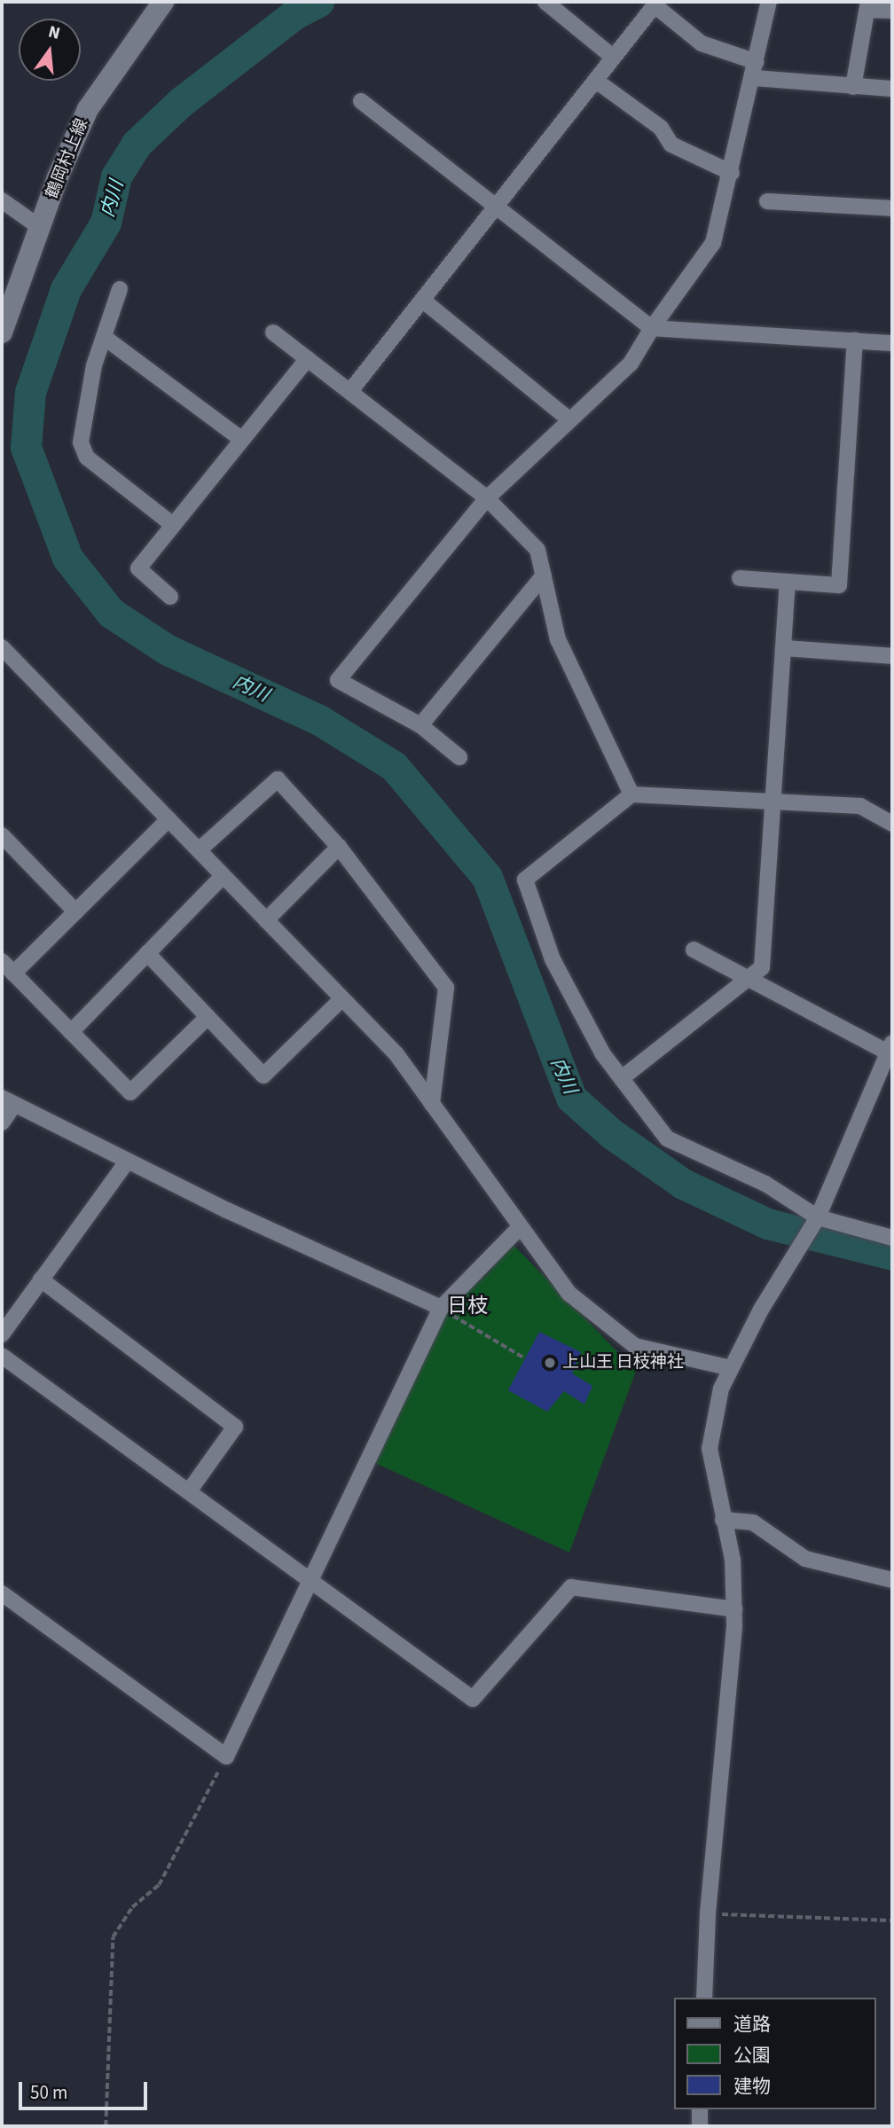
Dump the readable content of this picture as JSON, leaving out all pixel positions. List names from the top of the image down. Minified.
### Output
{"streets":{"main road":["鶴岡村上線"]},"districts":["日枝"],"water":["内川"],"places":["上山王 日枝神社"],"legend":["道路","公園","建物"],"scale_bar":"50 m","north":"top"}
